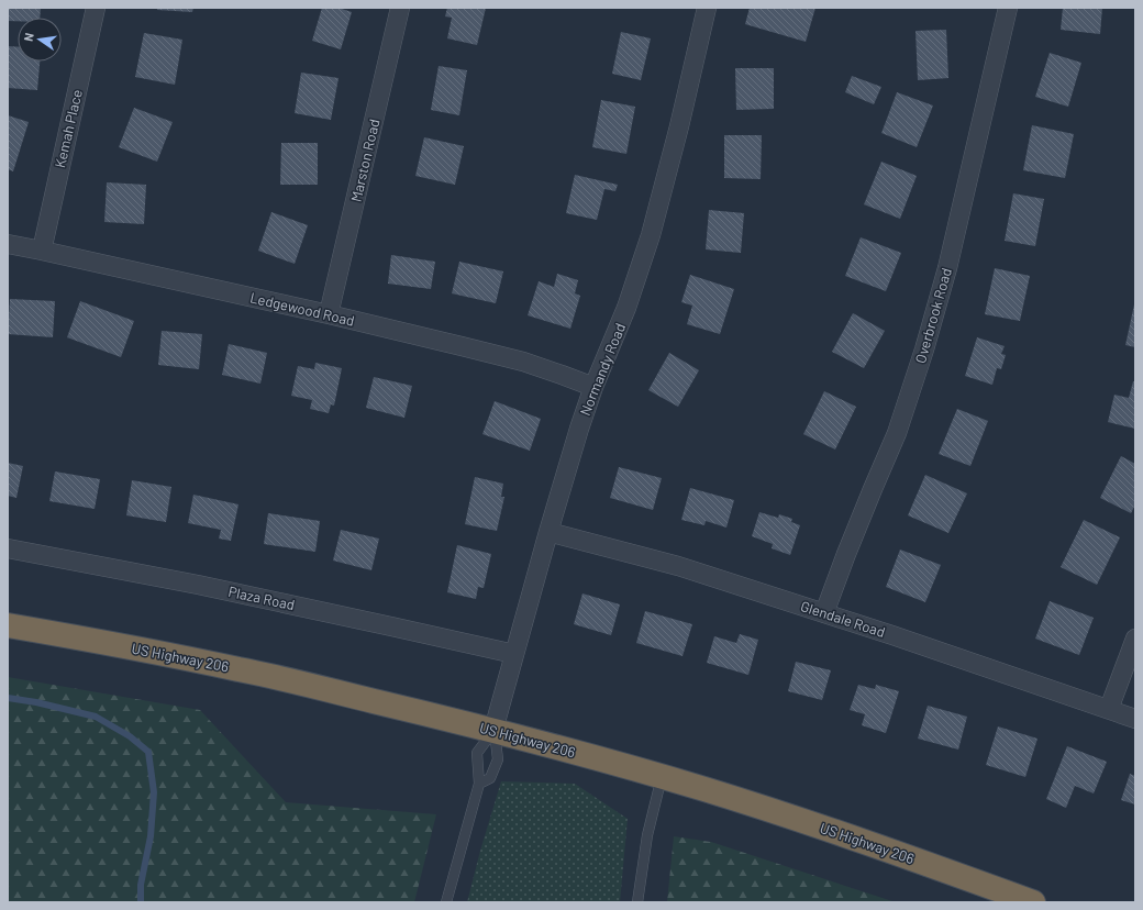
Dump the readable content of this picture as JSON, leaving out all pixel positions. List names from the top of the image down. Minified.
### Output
{"streets":{"highway":["US Highway 206"],"street":["Kemah Place","Marston Road","Ledgewood Road","Overbrook Road","Normandy Road","Plaza Road","Glendale Road"]},"crossings":[["Kemah Place","Ledgewood Road"],["Marston Road","Ledgewood Road"],["Ledgewood Road","Normandy Road"],["Overbrook Road","Glendale Road"],["Normandy Road","Plaza Road"],["Normandy Road","Glendale Road"],["Normandy Road","US Highway 206"]],"north":"left"}
